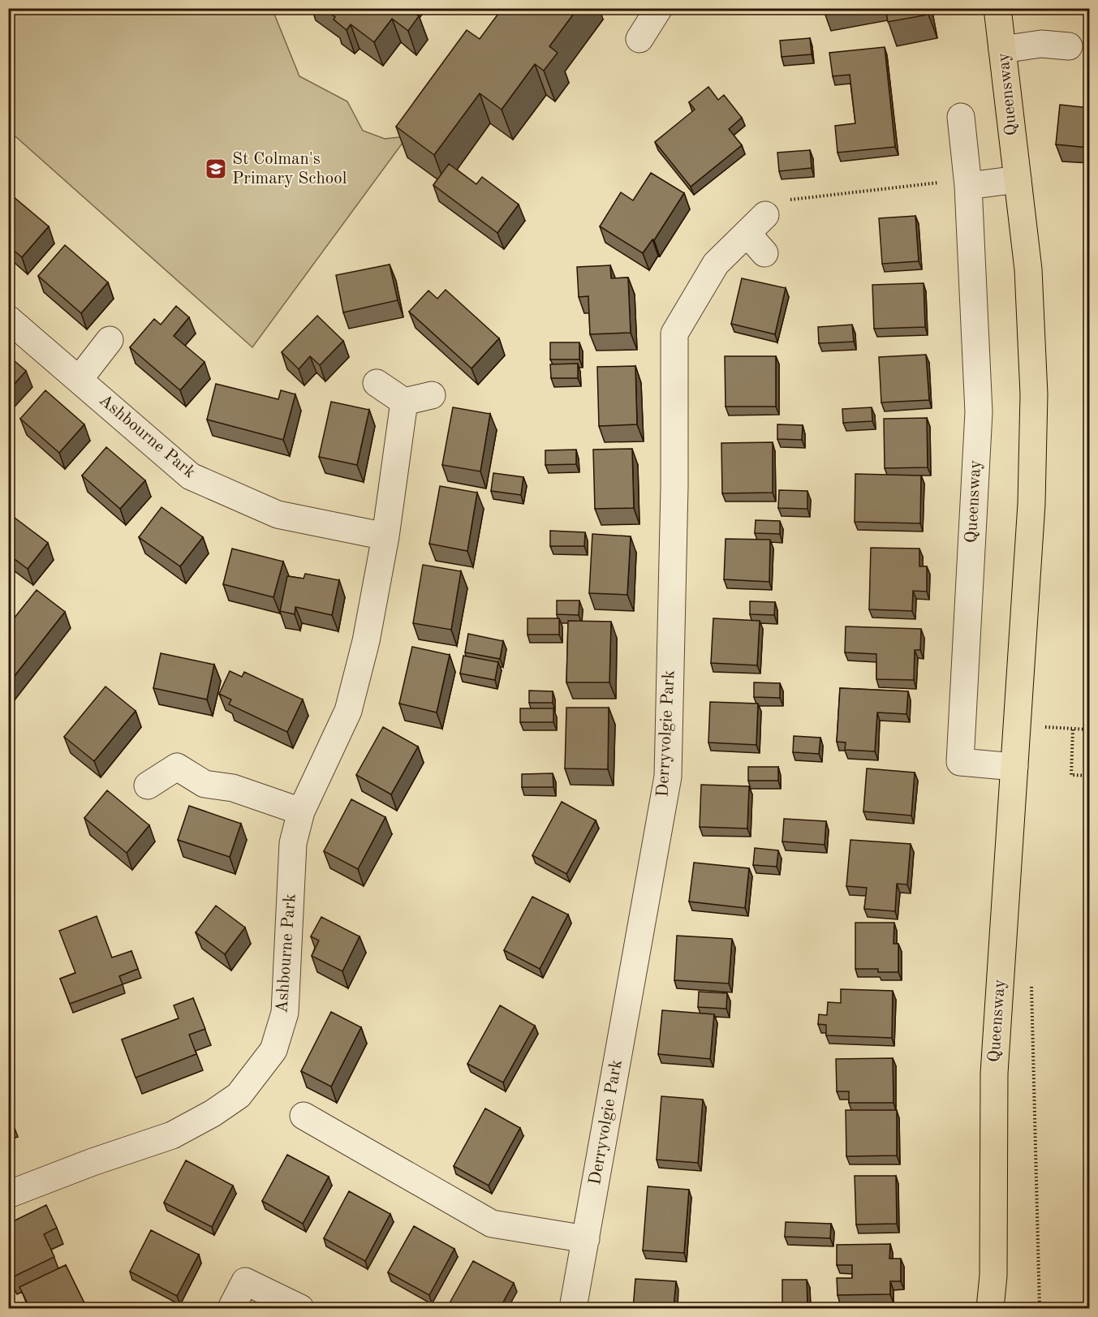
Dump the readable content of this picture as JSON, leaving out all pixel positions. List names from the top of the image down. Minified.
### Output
{"streets":{"highway":["Queensway"],"street":["Ashbourne Park","Derryvolgie Park"]},"places":{"school or university":["St Colman's Primary School"]}}
